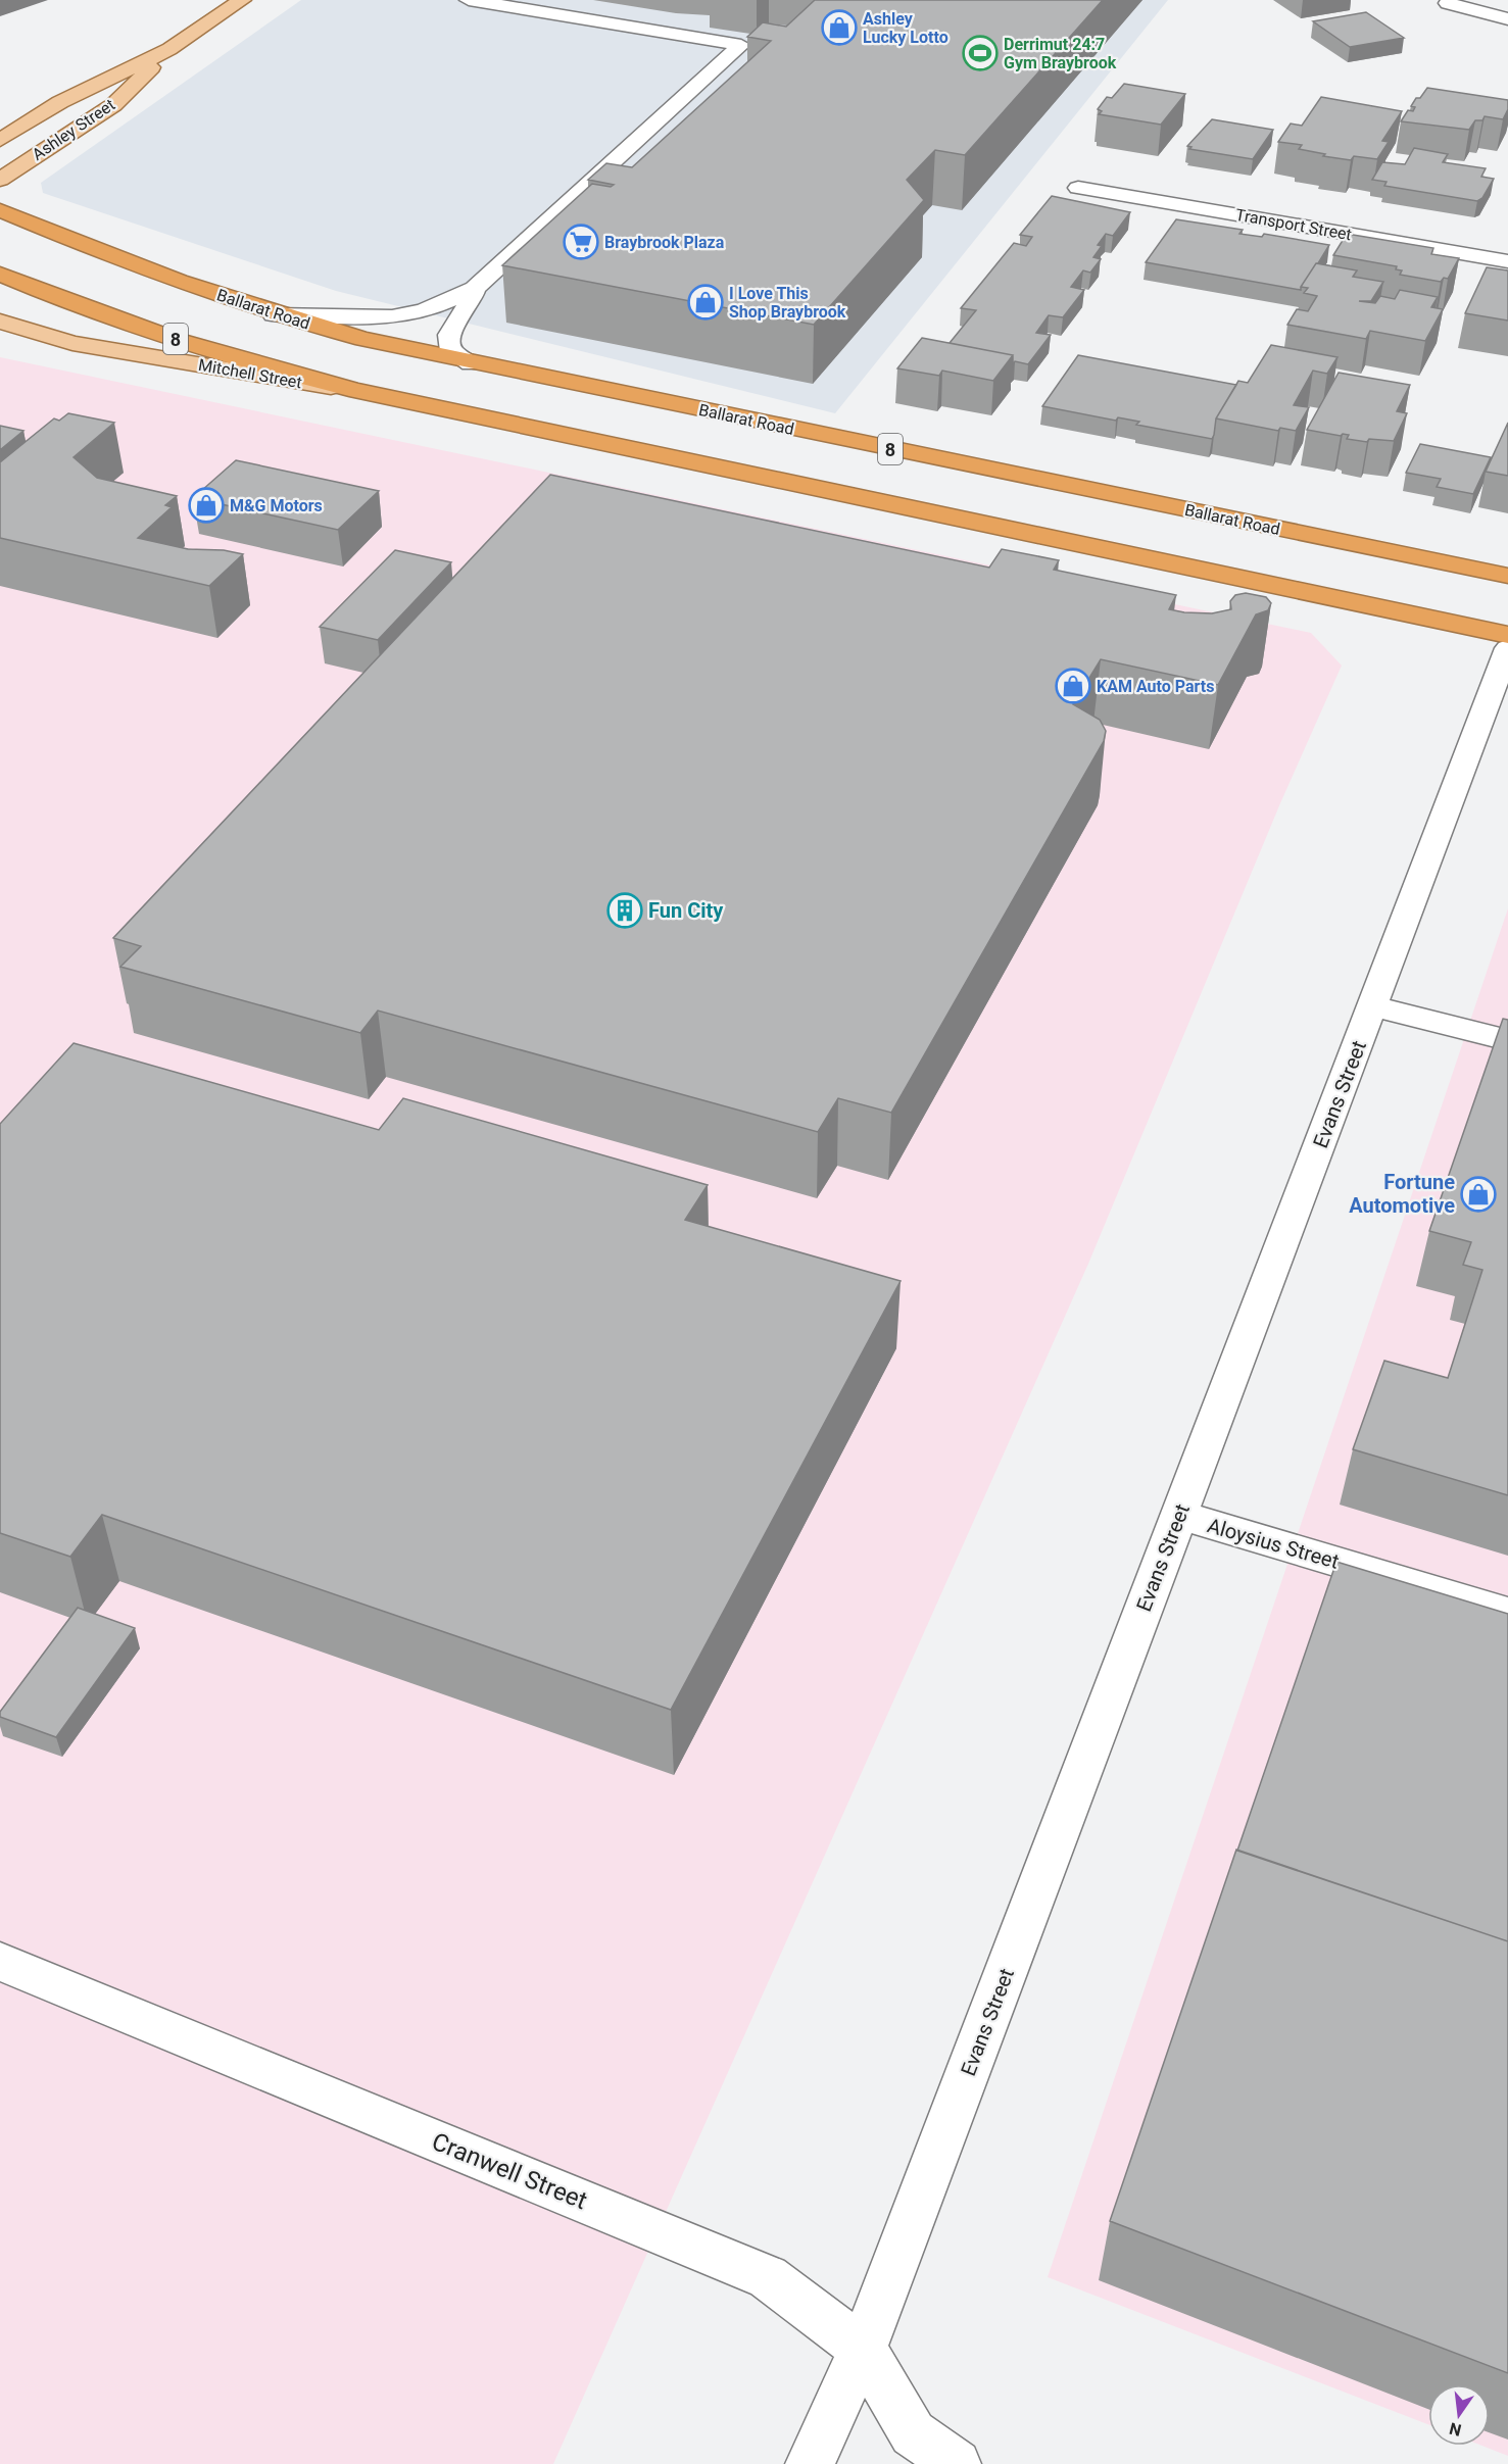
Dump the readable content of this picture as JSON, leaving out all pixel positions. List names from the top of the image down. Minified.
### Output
{"streets":{"highway":["Ballarat Road","8"],"main road":["Ashley Street","Mitchell Street"],"street":["Transport Street","Evans Street","Aloysius Street","Cranwell Street"]},"crossings":[["8","Mitchell Street"],["Evans Street","Aloysius Street"],["Evans Street","Cranwell Street"]],"places":{"shop":["Ashley Lucky Lotto","I Love This Shop Braybrook","M&G Motors","KAM Auto Parts","Fortune Automotive"],"sports":["Derrimut 24:7 Gym Braybrook"],"supermarket":["Braybrook Plaza"],"building":["Fun City"]},"north":"bottom"}
